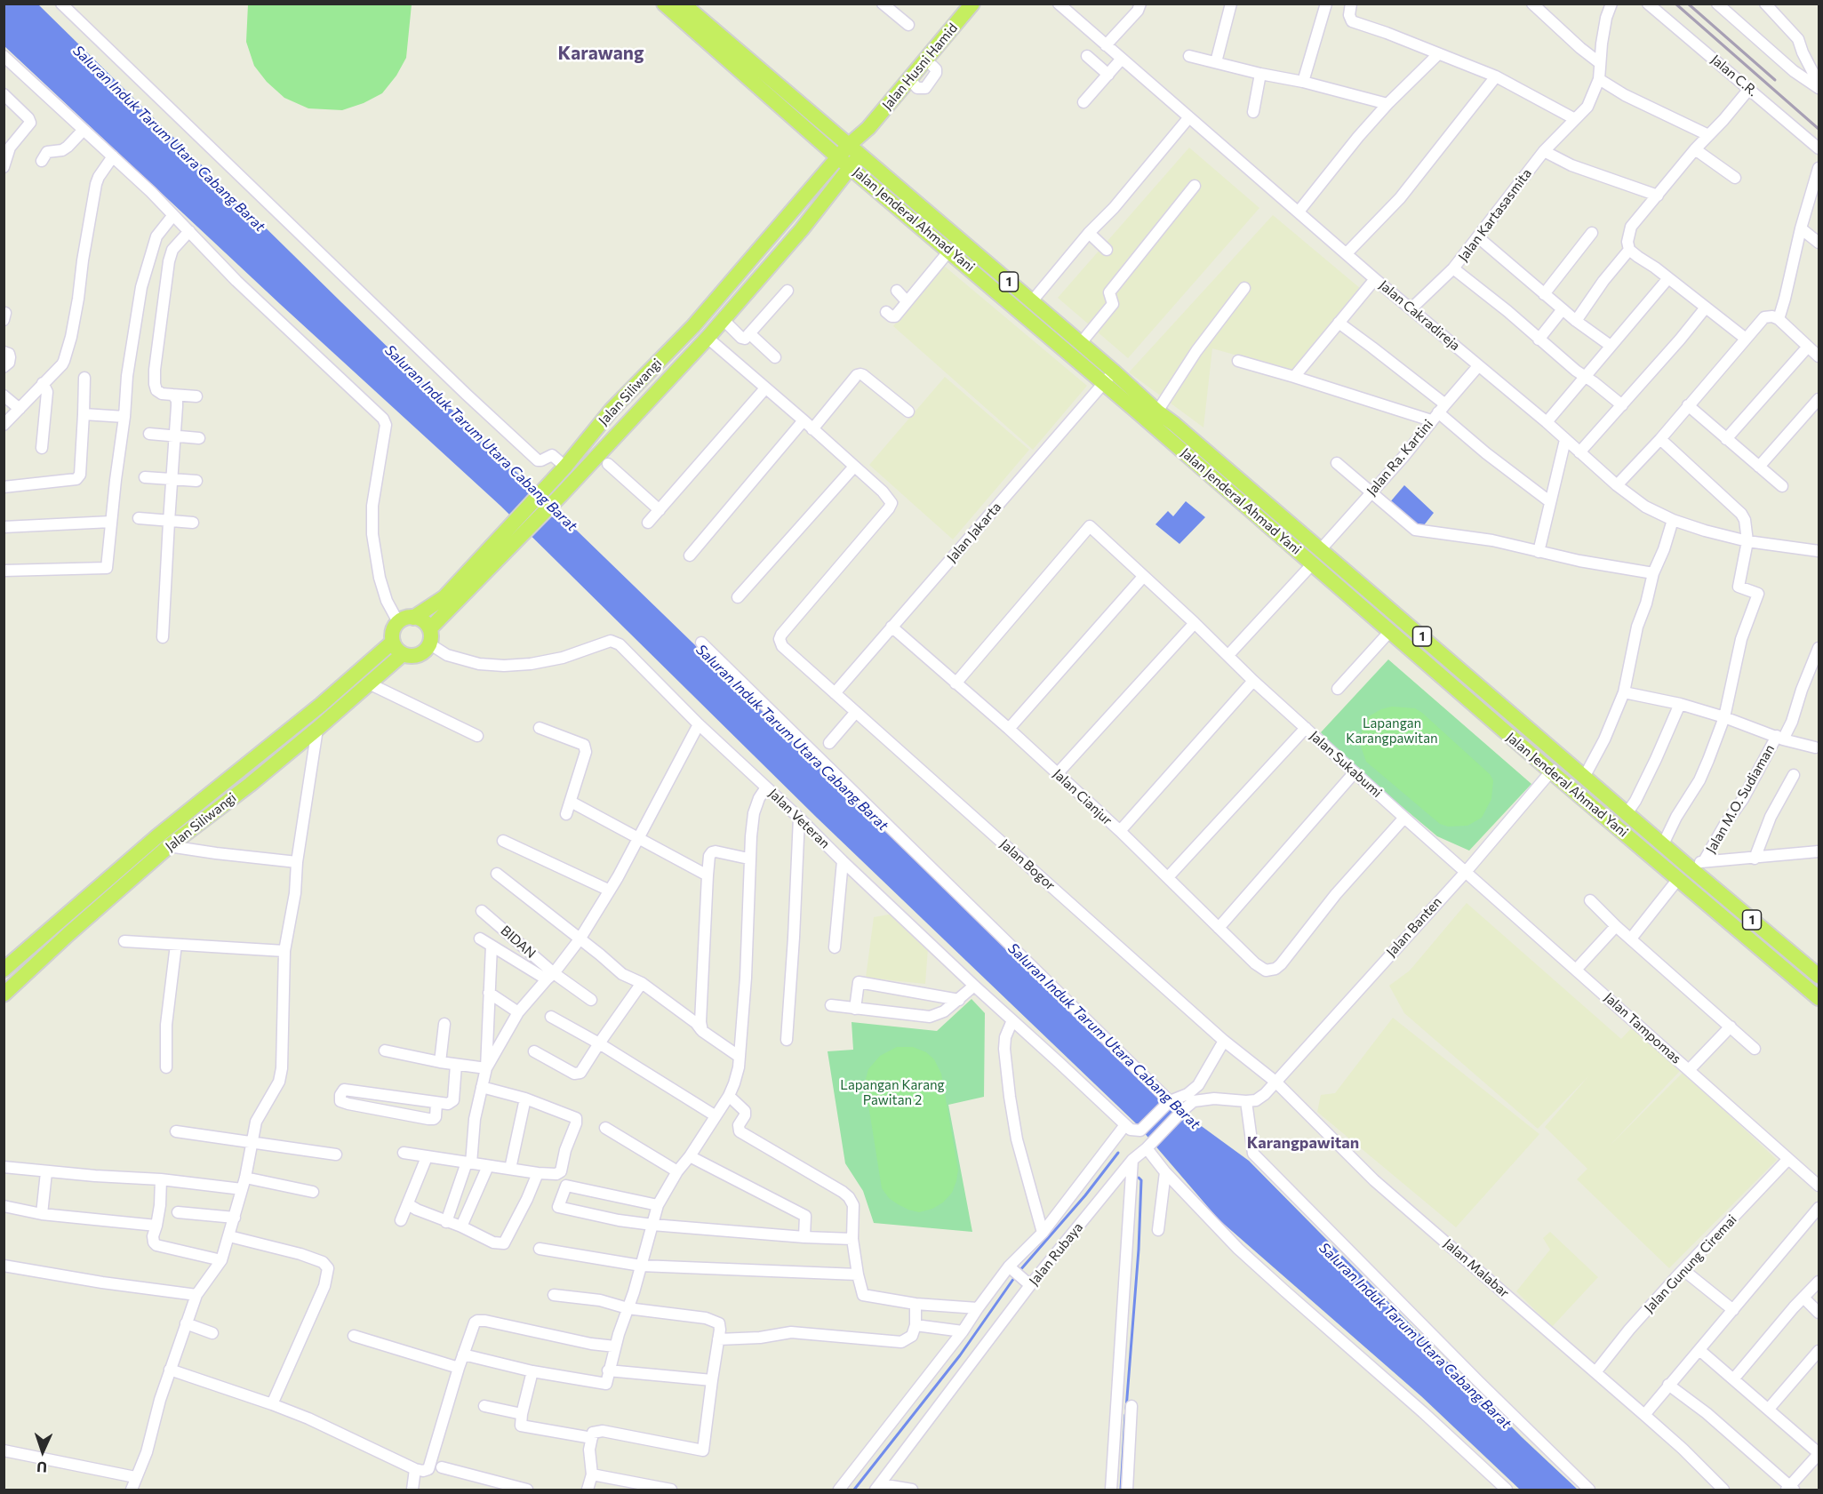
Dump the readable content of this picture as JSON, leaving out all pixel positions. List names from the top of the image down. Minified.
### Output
{"streets":{"main road":["Jalan Husni Hamid","Jalan Jenderal Ahmad Yani","1","Jalan Siliwangi"],"street":["Jalan C.R.","Jalan Kartasasmita","Jalan Cakradireja","Jalan Ra. Kartini","Jalan Jakarta","Jalan Sukabumi","Jalan Cianjur","Jalan M.O. Sudiaman","Jalan Veteran","Jalan Bogor","Jalan Banten","BIDAN","Jalan Tampomas","Jalan Rubaya","Jalan Gunung Ciremai","Jalan Malabar"]},"crossings":[["Jalan Husni Hamid","Jalan Jenderal Ahmad Yani"],["Jalan Husni Hamid","Jalan Siliwangi"],["Jalan Kartasasmita","Jalan Cakradireja"],["Jalan Jenderal Ahmad Yani","Jalan Siliwangi"],["Jalan Jenderal Ahmad Yani","Jalan Ra. Kartini"],["Jalan Jenderal Ahmad Yani","Jalan Jakarta"],["Jalan Jenderal Ahmad Yani","Jalan Banten"],["Jalan Cakradireja","Jalan Ra. Kartini"],["Jalan Siliwangi","Jalan Veteran"],["Jalan Jakarta","Jalan Cianjur"],["Jalan Jakarta","Jalan Bogor"],["Jalan Sukabumi","Jalan Cianjur"],["Jalan Sukabumi","Jalan Banten"],["Jalan Sukabumi","Jalan Tampomas"],["Jalan Bogor","Jalan Banten"],["Jalan Bogor","Jalan Malabar"],["Jalan Banten","Jalan Tampomas"],["Jalan Banten","Jalan Malabar"],["Jalan Tampomas","Jalan Gunung Ciremai"],["Jalan Gunung Ciremai","Jalan Malabar"]],"districts":["Karawang","Karangpawitan"],"water":["Saluran Induk Tarum Utara Cabang Barat"],"parks":["Lapangan Karangpawitan","Lapangan Karang Pawitan 2"],"north":"bottom"}
